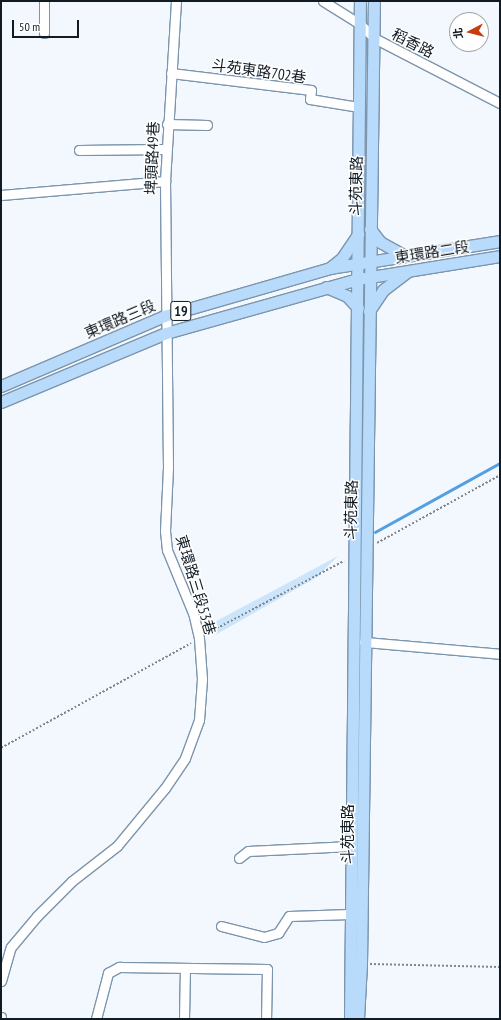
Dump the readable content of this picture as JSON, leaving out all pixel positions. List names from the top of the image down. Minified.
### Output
{"streets":{"main road":["斗苑東路","東環路二段","19","東環路三段"],"street":["稻香路","斗苑東路702巷","埤頭路49巷","東環路三段53巷"]},"crossings":[["稻香路","斗苑東路"],["斗苑東路702巷","埤頭路49巷"],["斗苑東路702巷","斗苑東路"],["埤頭路49巷","東環路三段"],["埤頭路49巷","東環路三段53巷"],["斗苑東路","東環路二段"],["斗苑東路","東環路三段"],["東環路二段","東環路三段"],["東環路三段","東環路三段53巷"]],"scale_bar":"50 m","north":"left"}
